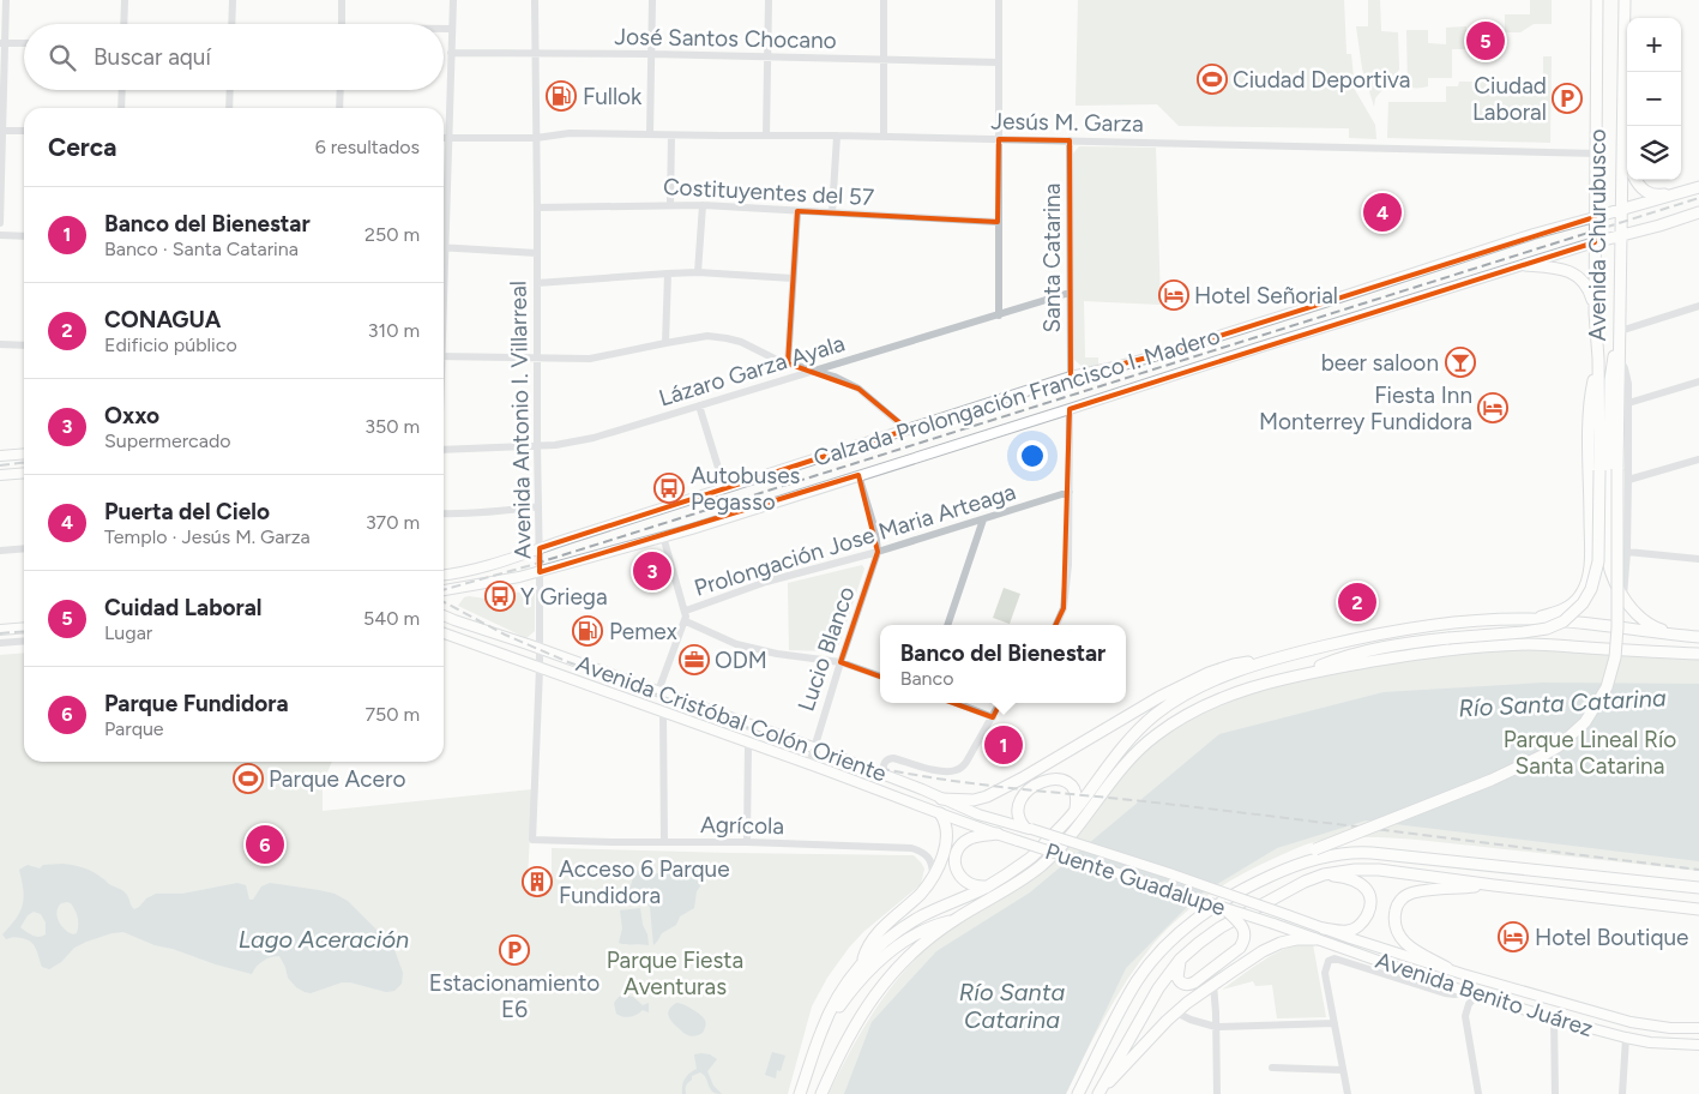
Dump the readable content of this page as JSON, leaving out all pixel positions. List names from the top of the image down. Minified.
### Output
{"streets":{"highway":["Avenida Churubusco"],"main road":["Calzada Prolongación Francisco I. Madero","Avenida Cristóbal Colón Oriente","Puente Guadalupe","Avenida Benito Juárez"],"street":["José Santos Chocano","Jesús M. Garza","Costituyentes del 57","Santa Catarina","Lázaro Garza Ayala","Avenida Antonio I. Villarreal","Prolongación Jose Maria Arteaga","Lucio Blanco","Agrícola"]},"crossings":[["José Santos Chocano","Avenida Antonio I. Villarreal"],["Jesús M. Garza","Avenida Churubusco"],["Jesús M. Garza","Santa Catarina"],["Jesús M. Garza","Avenida Antonio I. Villarreal"],["Costituyentes del 57","Avenida Antonio I. Villarreal"],["Avenida Churubusco","Calzada Prolongación Francisco I. Madero"],["Santa Catarina","Lázaro Garza Ayala"],["Santa Catarina","Calzada Prolongación Francisco I. Madero"],["Lázaro Garza Ayala","Avenida Antonio I. Villarreal"],["Calzada Prolongación Francisco I. Madero","Avenida Antonio I. Villarreal"],["Calzada Prolongación Francisco I. Madero","Lucio Blanco"],["Avenida Antonio I. Villarreal","Avenida Cristóbal Colón Oriente"],["Avenida Antonio I. Villarreal","Agrícola"],["Prolongación Jose Maria Arteaga","Lucio Blanco"],["Lucio Blanco","Avenida Cristóbal Colón Oriente"],["Avenida Cristóbal Colón Oriente","Puente Guadalupe"],["Puente Guadalupe","Avenida Benito Juárez"]],"water":["Río Santa Catarina","Lago Aceración"],"parks":["Parque Lineal Río Santa Catarina","Parque Fiesta Aventuras"],"places":{"sports":["Ciudad Deportiva","Parque Acero"],"fuel station":["Fullok","Pemex"],"parking":["Ciudad Laboral","Estacionamiento E6"],"hotel":["Hotel Señorial","Fiesta Inn Monterrey Fundidora","Hotel Boutique"],"bar":["beer saloon"],"bus stop":["Autobuses Pegasso","Y Griega"],"office":["ODM"],"building":["Acceso 6 Parque Fundidora"]},"page":{"map_buttons":["+","−"],"pins":["5","4","3","2","1","6"],"search":"Buscar aquí","heading":["Cerca","6 resultados"],"list":[{"mark":"1","name":"Banco del Bienestar","note":"Banco · Santa Catarina","value":"250 m"},{"mark":"2","name":"CONAGUA","note":"Edificio público","value":"310 m"},{"mark":"3","name":"Oxxo","note":"Supermercado","value":"350 m"},{"mark":"4","name":"Puerta del Cielo","note":"Templo · Jesús M. Garza","value":"370 m"},{"mark":"5","name":"Cuidad Laboral","note":"Lugar","value":"540 m"},{"mark":"6","name":"Parque Fundidora","note":"Parque","value":"750 m"}],"popup":["Banco del Bienestar","Banco"]}}
